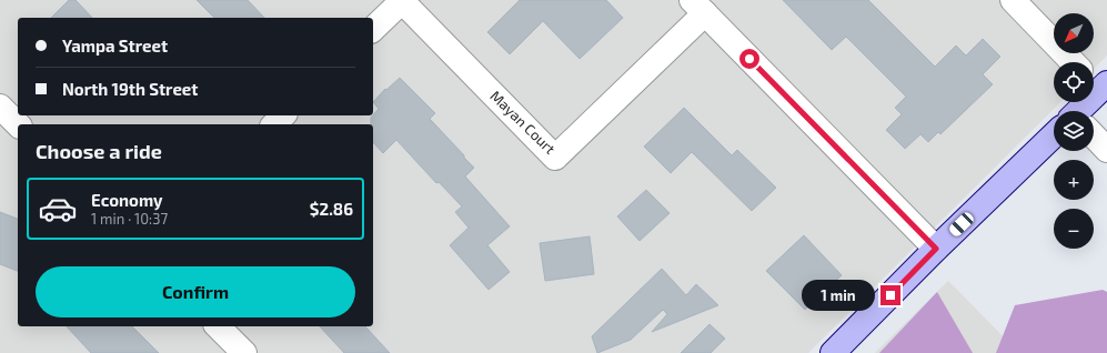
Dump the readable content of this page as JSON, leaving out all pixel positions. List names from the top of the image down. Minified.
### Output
{"streets":{"street":["Mayan Court"]},"north":"bottom left","page":{"map_buttons":["+","−"],"banner":["Yampa Street","North 19th Street"],"heading":"Choose a ride","list":[{"name":"Economy","note":"1 min · 10:37","value":"$2.86"}],"buttons":"Confirm","bubble":"1 min"}}
